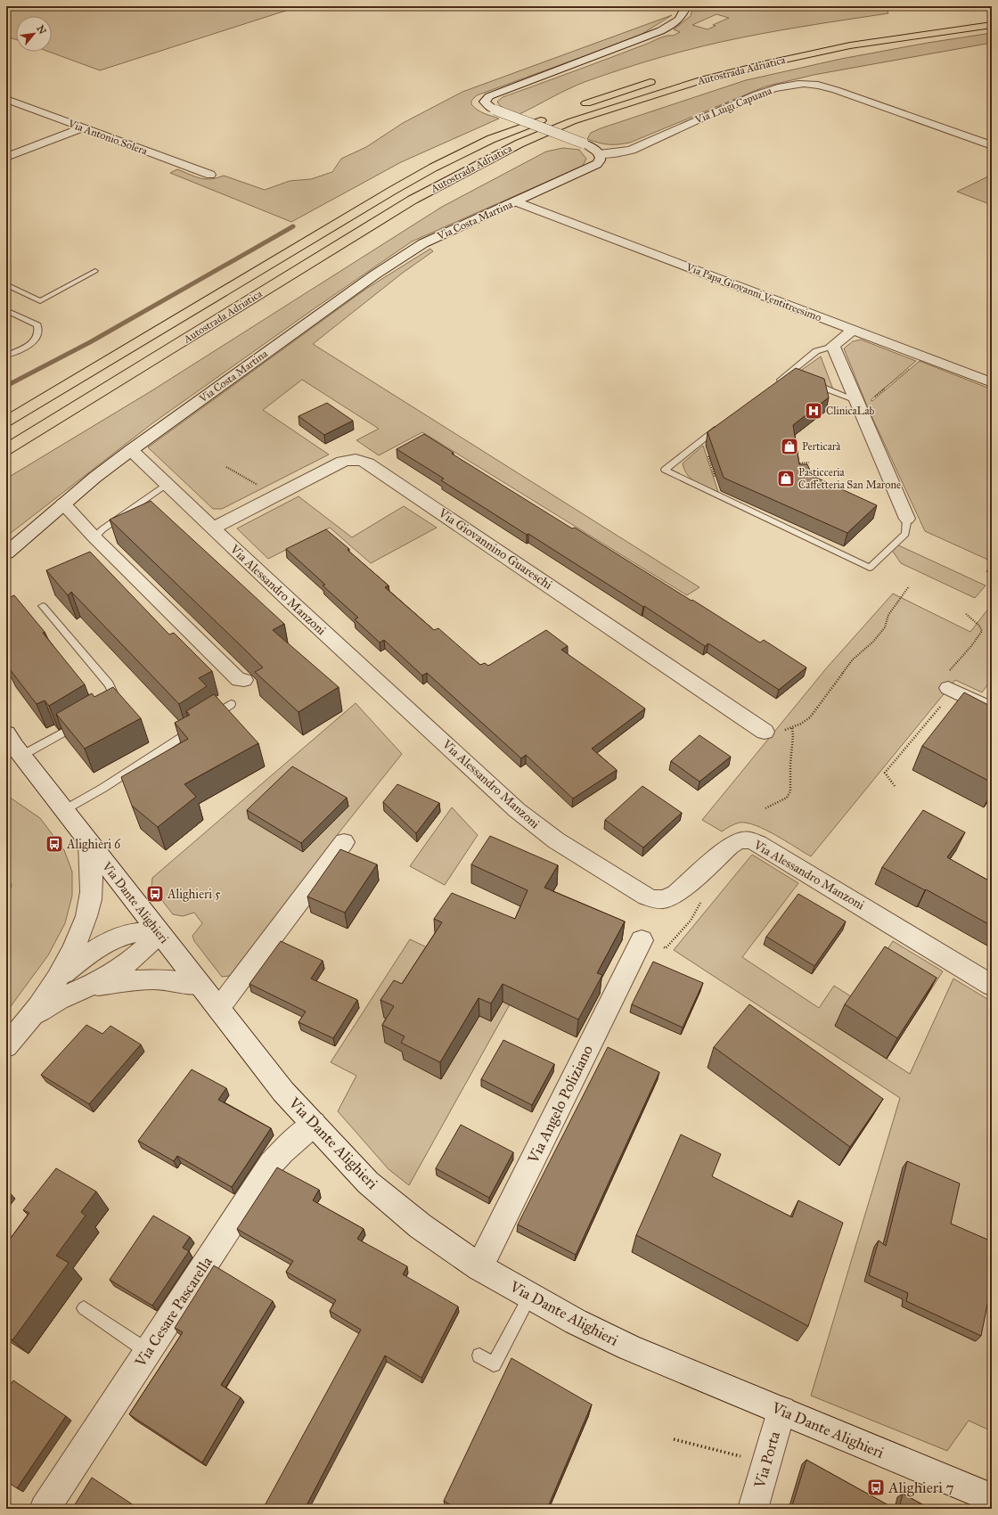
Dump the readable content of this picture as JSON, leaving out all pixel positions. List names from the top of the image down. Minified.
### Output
{"streets":{"highway":["Autostrada Adriatica"],"street":["Via Luigi Capuana","Via Antonio Solera","Via Costa Martina","Via Papa Giovanni Ventitreesimo","Via Giovannino Guareschi","Via Alessandro Manzoni","Via Dante Alighieri","Via Angelo Poliziano","Via Cesare Pascarella","Via Porta"]},"crossings":[["Via Luigi Capuana","Via Costa Martina"],["Via Costa Martina","Via Papa Giovanni Ventitreesimo"],["Via Costa Martina","Via Alessandro Manzoni"],["Via Giovannino Guareschi","Via Alessandro Manzoni"],["Via Dante Alighieri","Via Angelo Poliziano"],["Via Dante Alighieri","Via Cesare Pascarella"],["Via Dante Alighieri","Via Porta"]],"places":{"hospital":["ClinicaLab"],"shop":["Perticarà","Pasticceria Caffetteria San Marone"],"bus stop":["Alighieri 6","Alighieri 5","Alighieri 7"]},"north":"top right"}
